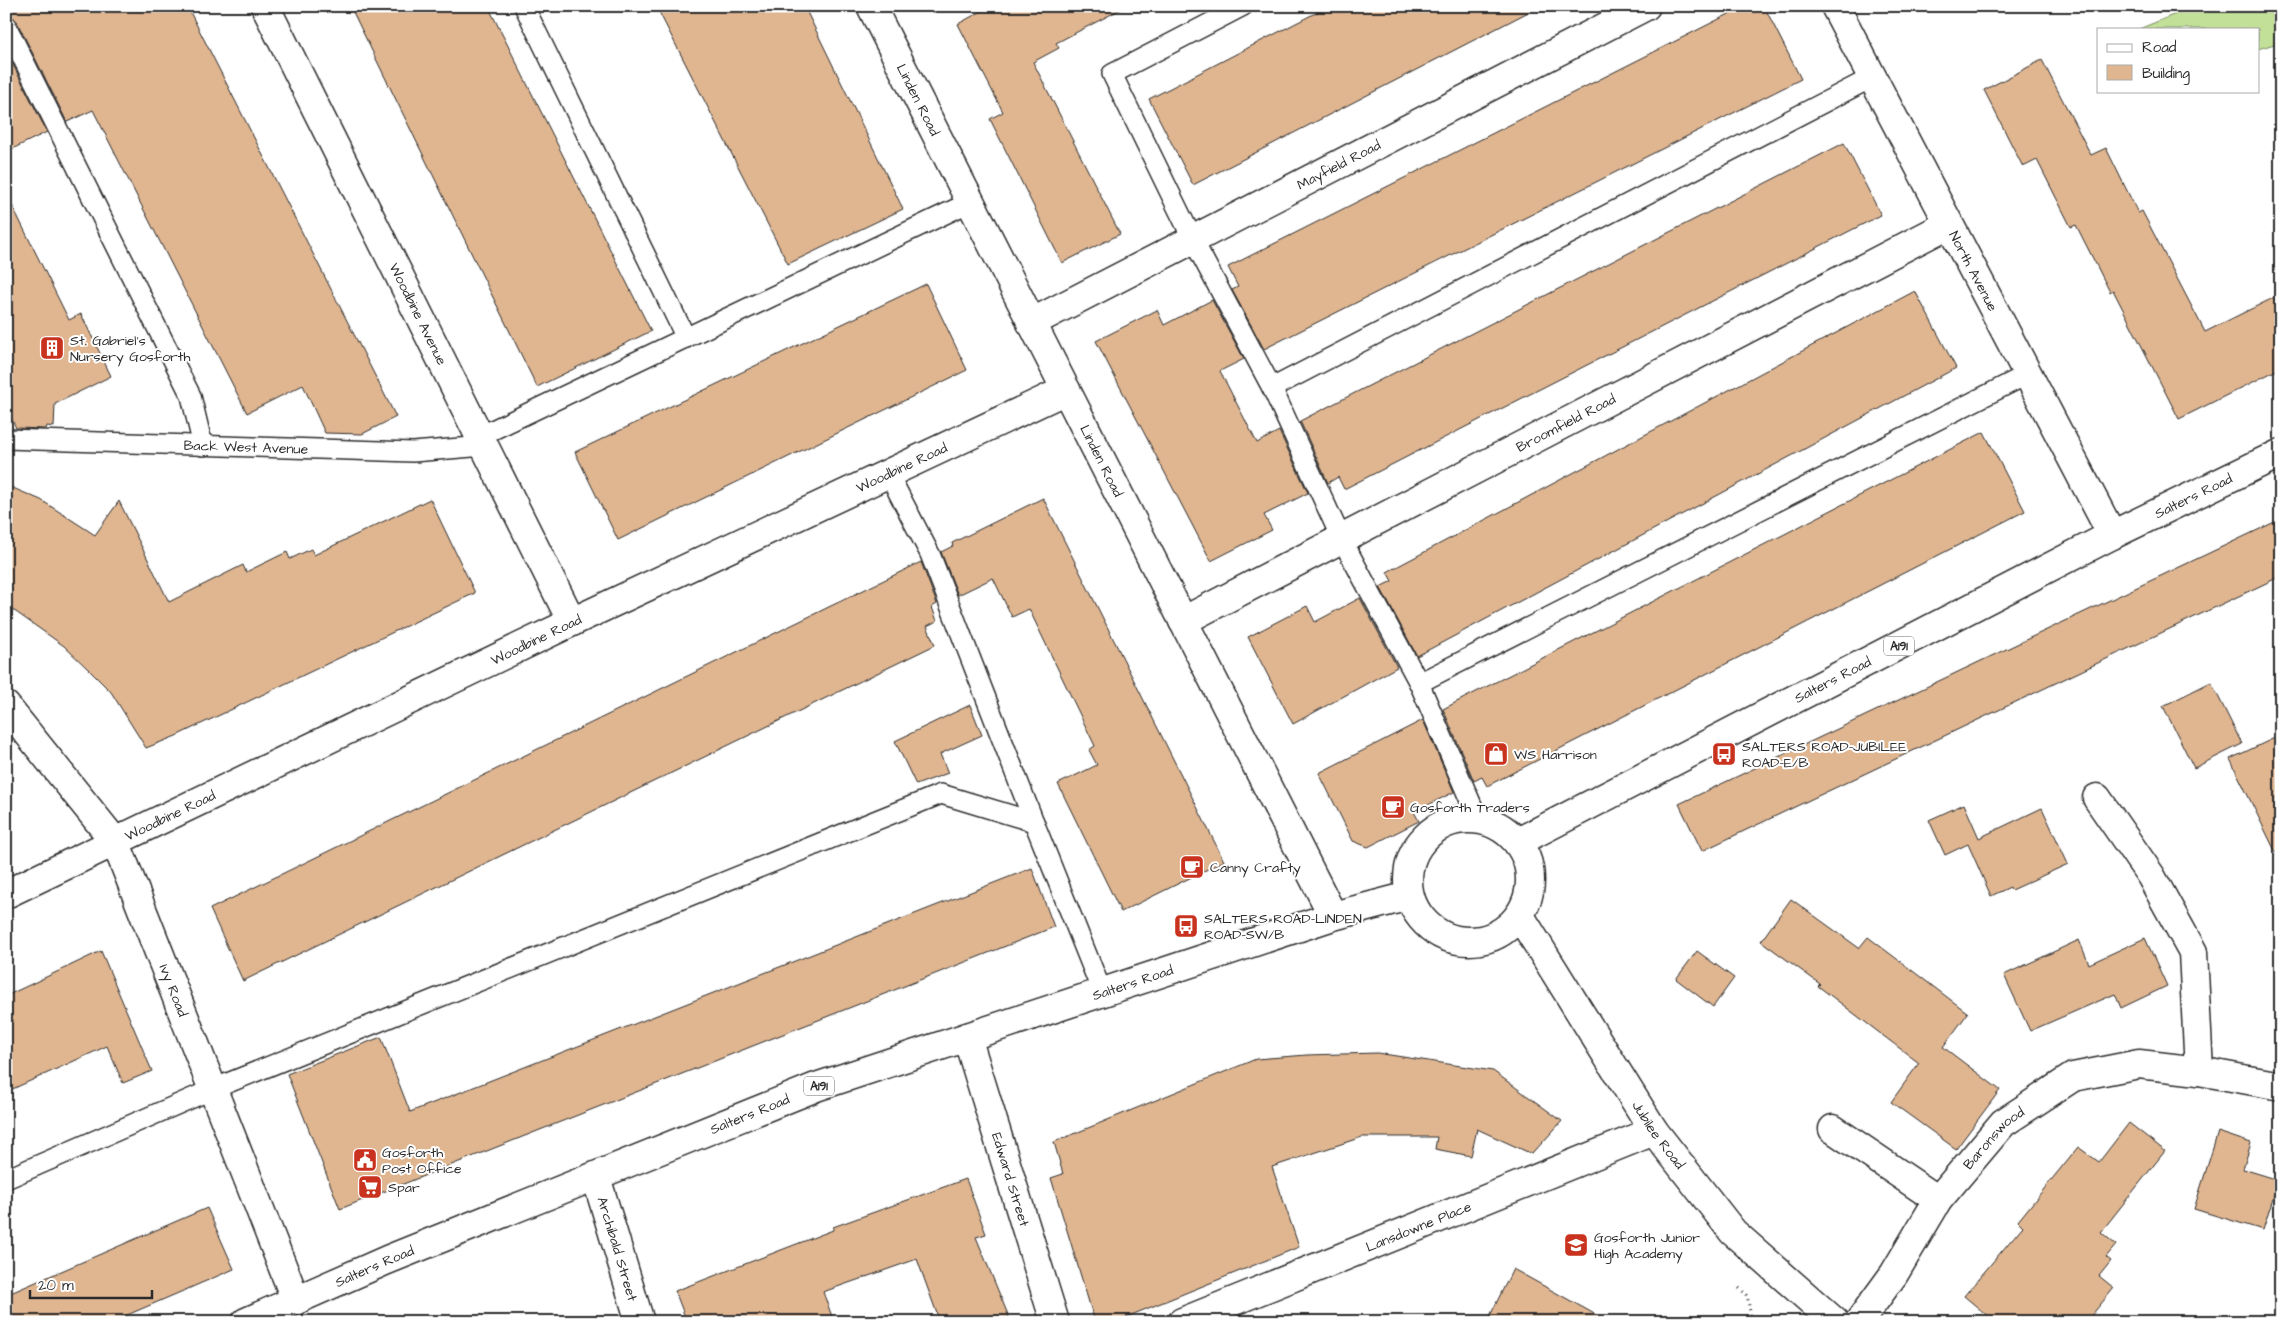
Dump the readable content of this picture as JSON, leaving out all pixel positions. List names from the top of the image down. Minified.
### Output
{"streets":{"street":["Linden Road","Mayfield Road","North Avenue","Woodbine Avenue","Broomfield Road","Woodbine Road","Salters Road","A191","Ivy Road","Jubilee Road","Baronswood","Edward Street","Lansdowne Place","Archibald Street"],"lane":["Back West Avenue"]},"crossings":[["Linden Road","Mayfield Road"],["Linden Road","Broomfield Road"],["Linden Road","Woodbine Road"],["Linden Road","Salters Road"],["North Avenue","Broomfield Road"],["North Avenue","Salters Road"],["Woodbine Avenue","Back West Avenue"],["Woodbine Avenue","Woodbine Road"],["Woodbine Road","Ivy Road"],["Salters Road","Ivy Road"],["Salters Road","Jubilee Road"],["Salters Road","Edward Street"],["Salters Road","Archibald Street"],["Jubilee Road","Lansdowne Place"]],"places":{"building":["St. Gabriel's Nursery Gosforth"],"shop":["WS Harrison"],"bus stop":["SALTERS ROAD-JUBILEE ROAD-E/B","SALTERS ROAD-LINDEN ROAD-SW/B"],"cafe":["Gosforth Traders","Canny Crafty"],"public building":["Gosforth Post Office"],"supermarket":["Spar"],"school or university":["Gosforth Junior High Academy"]},"legend":["Road","Building"],"scale_bar":"20 m"}
